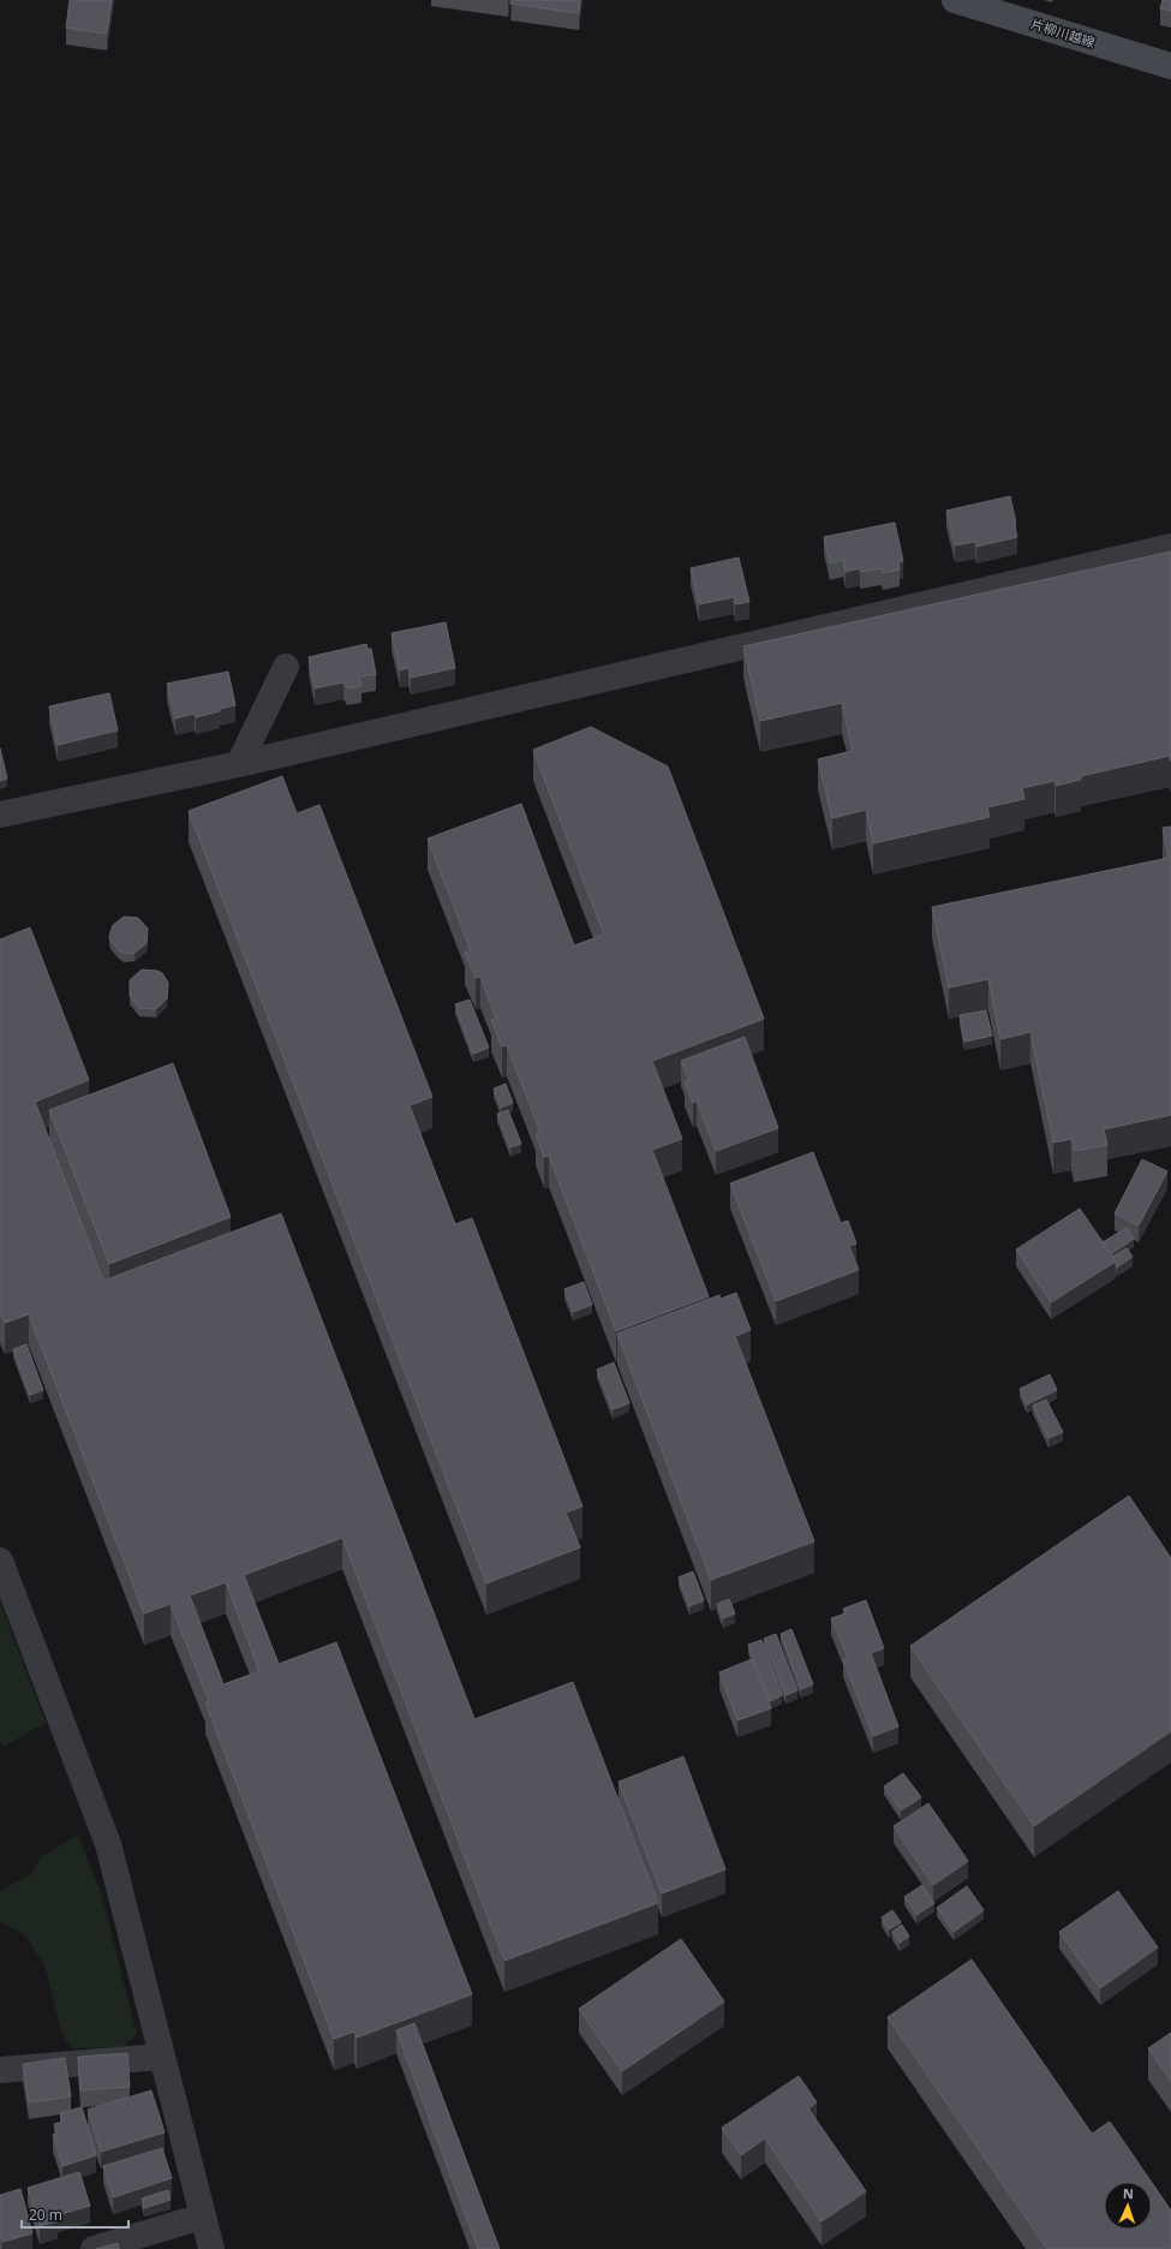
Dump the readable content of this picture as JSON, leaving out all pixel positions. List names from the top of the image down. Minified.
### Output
{"streets":{"main road":["片柳川越線"]},"scale_bar":"20 m","north":"top"}
